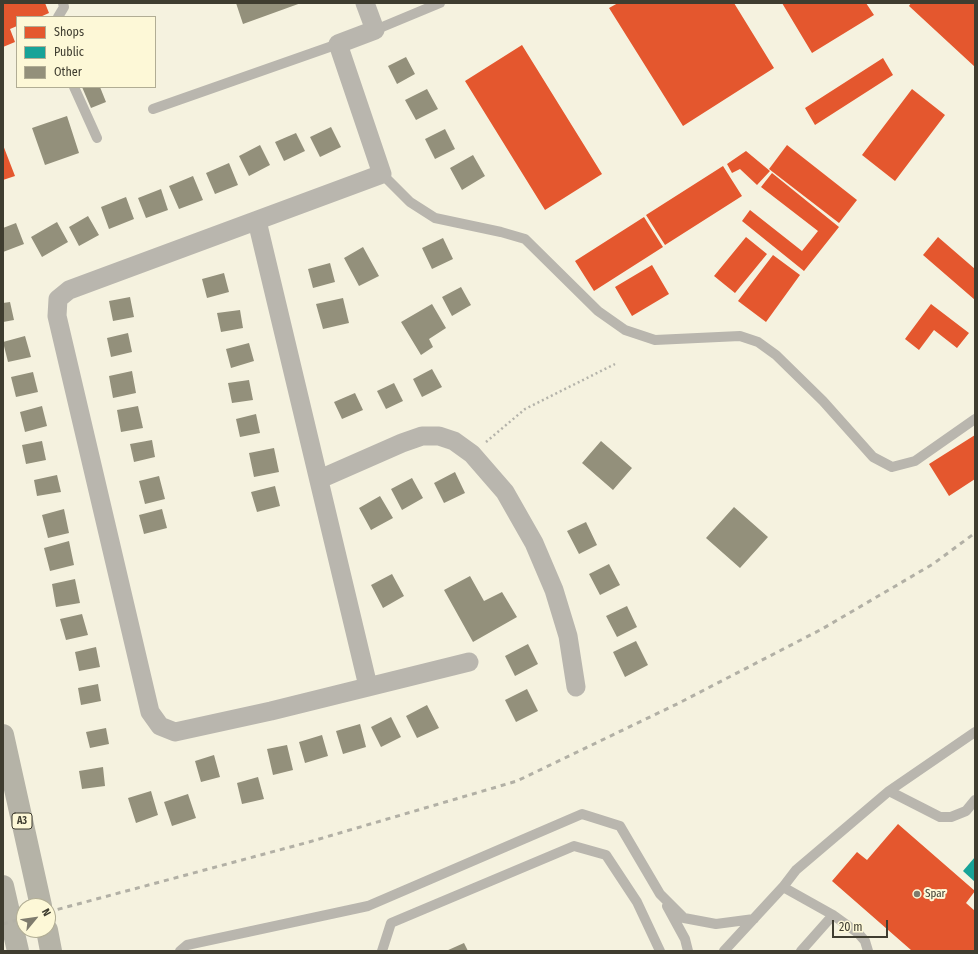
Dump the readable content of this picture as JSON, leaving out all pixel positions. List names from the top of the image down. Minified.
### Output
{"streets":{"highway":["A3"]},"places":["Spar"],"legend":["Shops","Public","Other"],"scale_bar":"20 m","north":"top right"}
